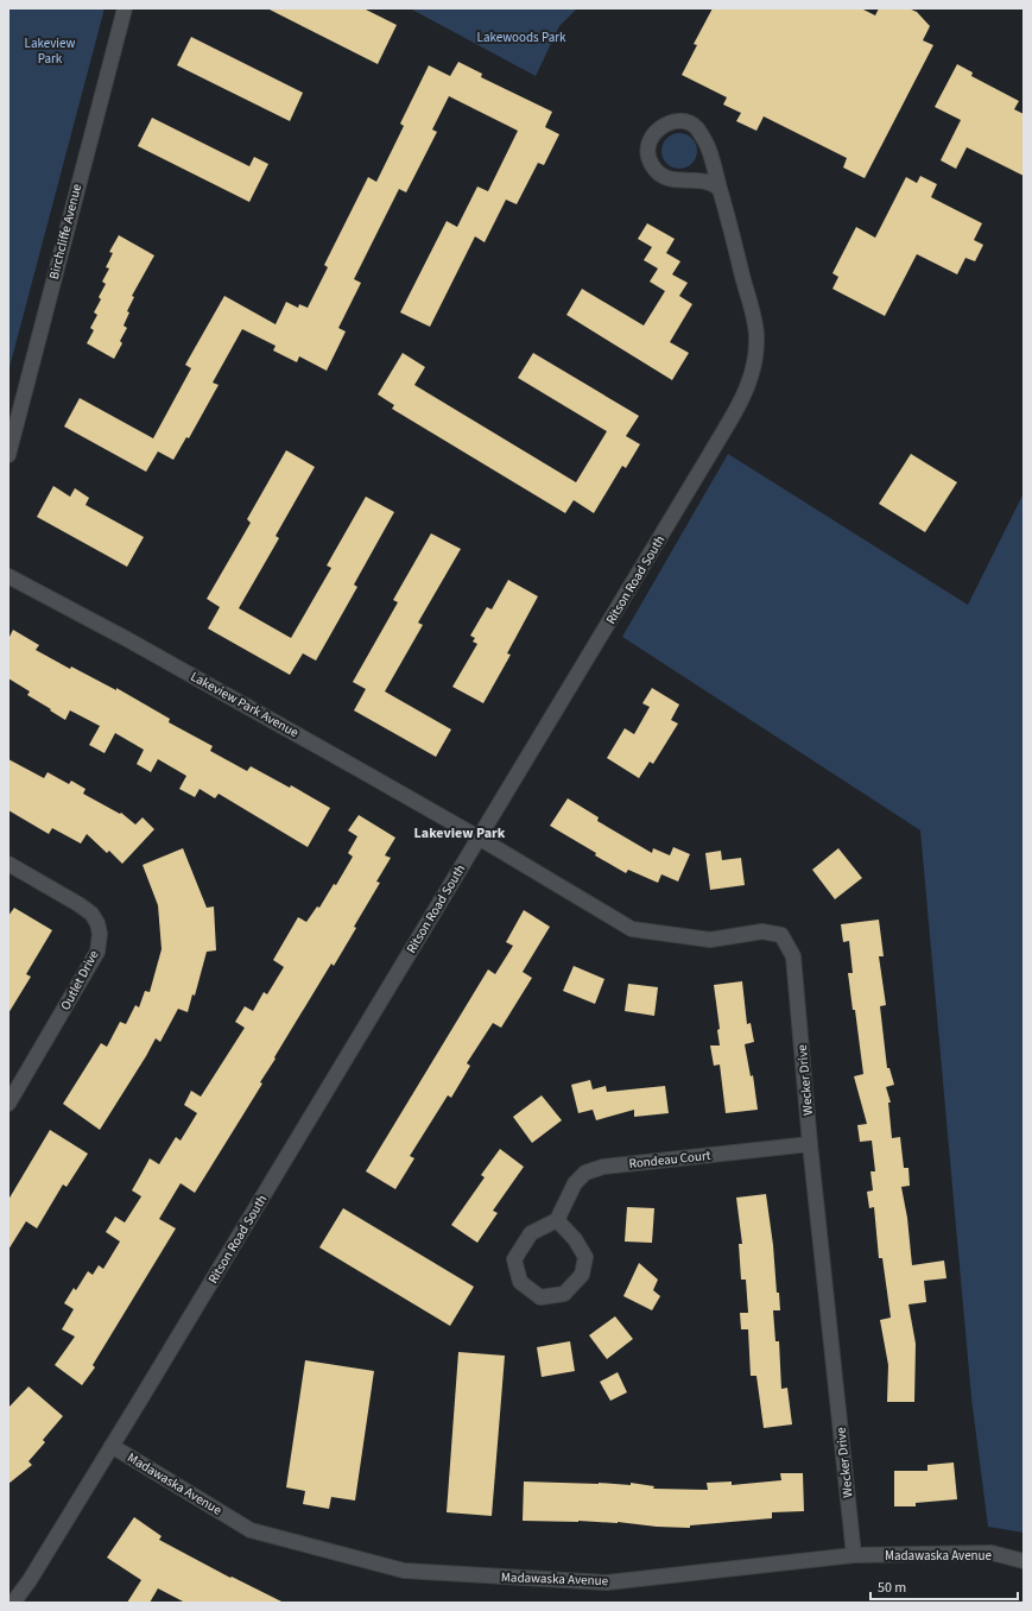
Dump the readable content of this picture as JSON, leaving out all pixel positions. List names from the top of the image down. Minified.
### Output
{"streets":{"street":["Birchcliffe Avenue","Ritson Road South","Lakeview Park Avenue","Outlet Drive","Wecker Drive","Rondeau Court","Madawaska Avenue"]},"crossings":[["Ritson Road South","Lakeview Park Avenue"],["Ritson Road South","Wecker Drive"],["Ritson Road South","Madawaska Avenue"],["Lakeview Park Avenue","Wecker Drive"],["Wecker Drive","Rondeau Court"],["Wecker Drive","Madawaska Avenue"]],"districts":["Lakeview Park"],"parks":["Lakewoods Park","Lakeview Park"],"scale_bar":"50 m"}
